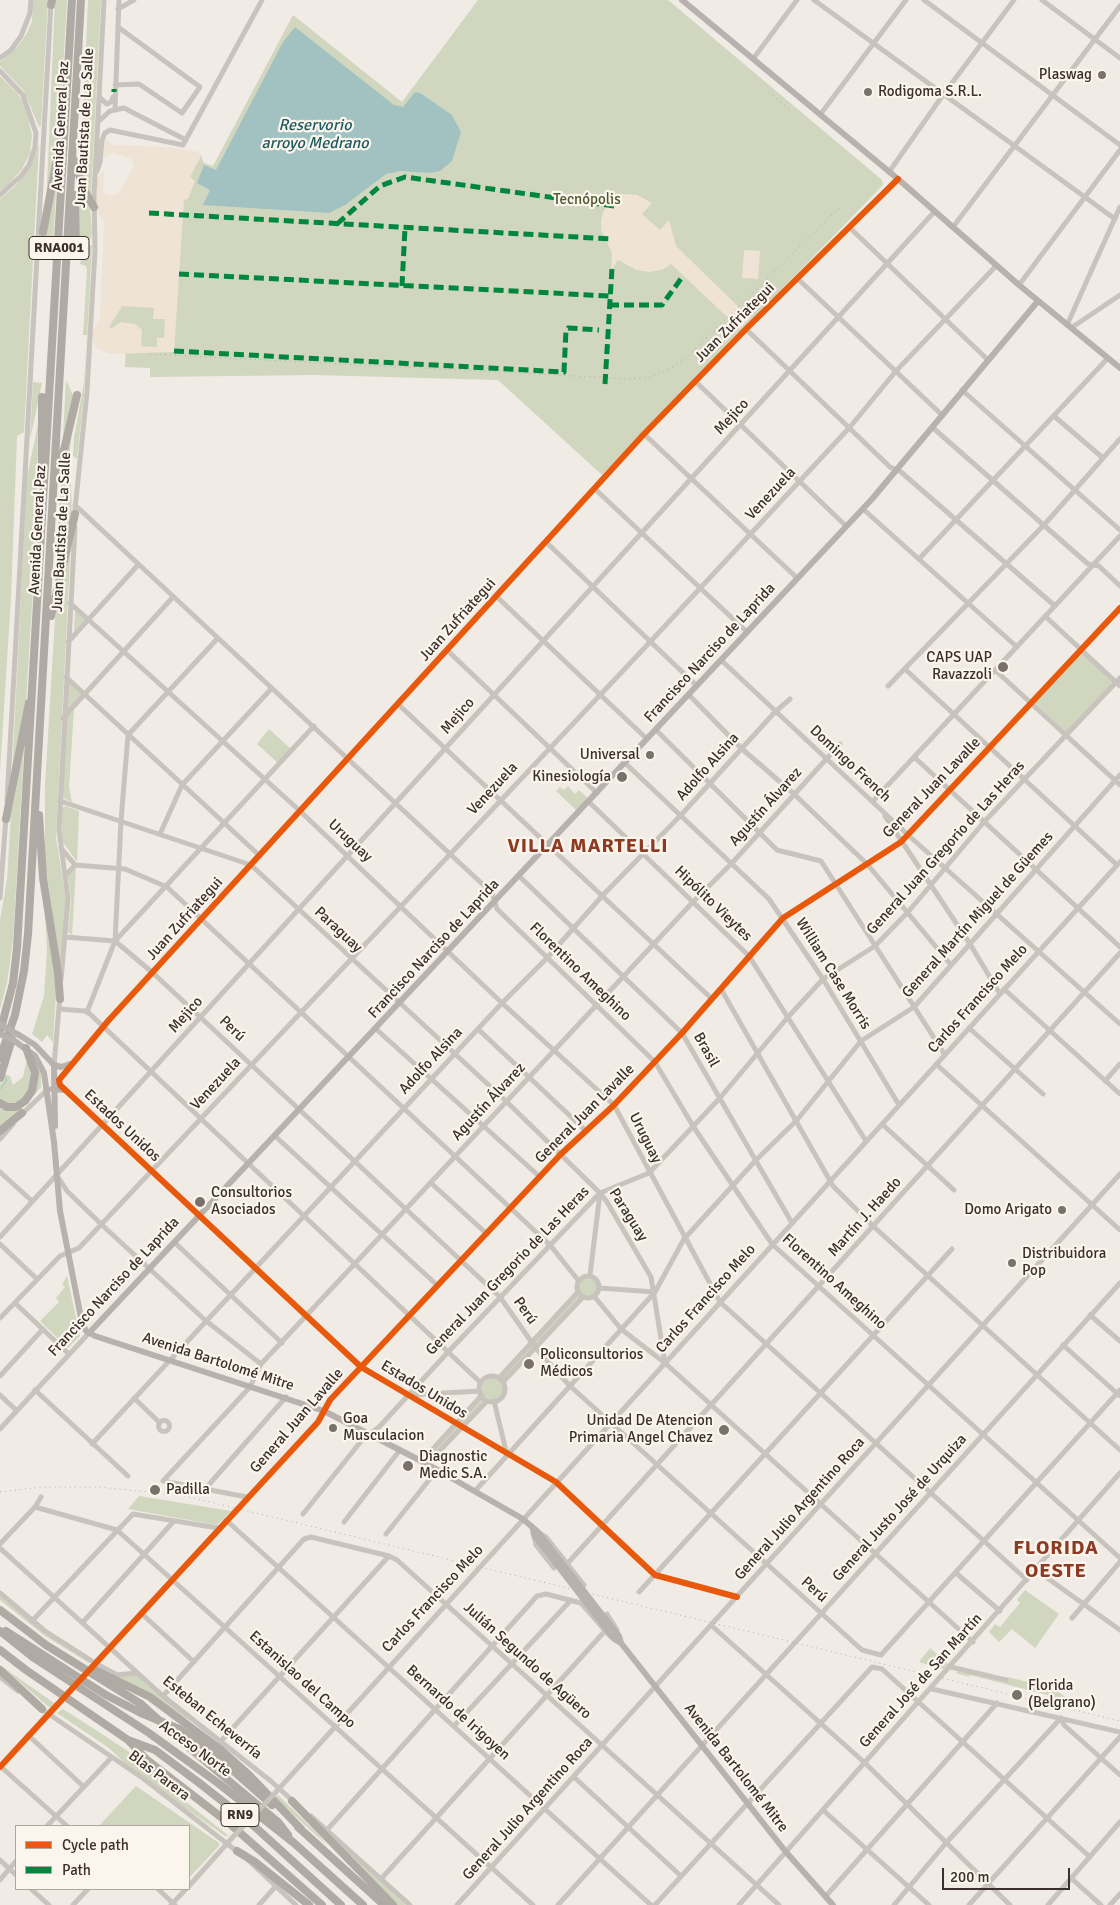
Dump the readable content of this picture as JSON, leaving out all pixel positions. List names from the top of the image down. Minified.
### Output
{"streets":{"highway":["Avenida General Paz","RNA001","Acceso Norte","RN9"],"main road":["Juan Bautista de La Salle","Francisco Narciso de Laprida","Avenida Bartolomé Mitre"],"street":["Juan Zufriategui","Mejico","Venezuela","Domingo French","Adolfo Alsina","General Juan Lavalle","Agustín Álvarez","Uruguay","General Juan Gregorio de Las Heras","Hipólito Vieytes","General Martín Miguel de Güemes","Paraguay","Florentino Ameghino","William Case Morris","Carlos Francisco Melo","Perú","Brasil","Estados Unidos","Martín J. Haedo","General Justo José de Urquiza","General Julio Argentino Roca","Julián Segundo de Agüero","Estanislao del Campo","General José de San Martín","Bernardo de Irigoyen","Esteban Echeverría","Blas Parera"]},"crossings":[["Juan Bautista de La Salle","Uruguay"],["Juan Zufriategui","Uruguay"],["Juan Zufriategui","Paraguay"],["Juan Zufriategui","Perú"],["Juan Zufriategui","Estados Unidos"],["Mejico","Uruguay"],["Mejico","Paraguay"],["Mejico","Perú"],["Mejico","Estados Unidos"],["Venezuela","Uruguay"],["Venezuela","Paraguay"],["Venezuela","Perú"],["Venezuela","Estados Unidos"],["Francisco Narciso de Laprida","Domingo French"],["Francisco Narciso de Laprida","Uruguay"],["Francisco Narciso de Laprida","Hipólito Vieytes"],["Francisco Narciso de Laprida","Paraguay"],["Francisco Narciso de Laprida","Florentino Ameghino"],["Francisco Narciso de Laprida","William Case Morris"],["Francisco Narciso de Laprida","Perú"],["Francisco Narciso de Laprida","Brasil"],["Francisco Narciso de Laprida","Estados Unidos"],["Francisco Narciso de Laprida","Avenida Bartolomé Mitre"],["Domingo French","Adolfo Alsina"],["Domingo French","General Juan Lavalle"],["Domingo French","Agustín Álvarez"],["Domingo French","General Juan Gregorio de Las Heras"],["Domingo French","General Martín Miguel de Güemes"],["Domingo French","Carlos Francisco Melo"],["Domingo French","Martín J. Haedo"],["Adolfo Alsina","Uruguay"],["Adolfo Alsina","Hipólito Vieytes"],["Adolfo Alsina","Paraguay"],["Adolfo Alsina","Florentino Ameghino"],["Adolfo Alsina","William Case Morris"],["Adolfo Alsina","Perú"],["Adolfo Alsina","Brasil"],["Adolfo Alsina","Estados Unidos"],["Adolfo Alsina","Avenida Bartolomé Mitre"],["General Juan Lavalle","Uruguay"],["General Juan Lavalle","Hipólito Vieytes"],["General Juan Lavalle","Paraguay"],["General Juan Lavalle","Florentino Ameghino"],["General Juan Lavalle","William Case Morris"],["General Juan Lavalle","Perú"],["General Juan Lavalle","Brasil"],["General Juan Lavalle","Estados Unidos"],["General Juan Lavalle","Avenida Bartolomé Mitre"],["General Juan Lavalle","Estanislao del Campo"],["General Juan Lavalle","Bernardo de Irigoyen"],["General Juan Lavalle","Esteban Echeverría"],["Agustín Álvarez","Uruguay"],["Agustín Álvarez","Hipólito Vieytes"],["Agustín Álvarez","Paraguay"],["Agustín Álvarez","Florentino Ameghino"],["Agustín Álvarez","William Case Morris"],["Agustín Álvarez","Perú"],["Agustín Álvarez","Brasil"],["Agustín Álvarez","Estados Unidos"],["Agustín Álvarez","Avenida Bartolomé Mitre"],["Uruguay","General Juan Gregorio de Las Heras"],["Uruguay","General Martín Miguel de Güemes"],["Uruguay","Carlos Francisco Melo"],["Uruguay","Martín J. Haedo"],["Uruguay","General Justo José de Urquiza"],["Uruguay","General Julio Argentino Roca"],["Uruguay","General José de San Martín"],["General Juan Gregorio de Las Heras","Hipólito Vieytes"],["General Juan Gregorio de Las Heras","Paraguay"],["General Juan Gregorio de Las Heras","Florentino Ameghino"],["General Juan Gregorio de Las Heras","William Case Morris"],["General Juan Gregorio de Las Heras","Perú"],["General Juan Gregorio de Las Heras","Brasil"],["General Juan Gregorio de Las Heras","Estados Unidos"],["General Juan Gregorio de Las Heras","Avenida Bartolomé Mitre"],["Hipólito Vieytes","General Martín Miguel de Güemes"],["Hipólito Vieytes","Carlos Francisco Melo"],["General Martín Miguel de Güemes","Paraguay"],["General Martín Miguel de Güemes","Florentino Ameghino"],["General Martín Miguel de Güemes","William Case Morris"],["General Martín Miguel de Güemes","Perú"],["General Martín Miguel de Güemes","Brasil"],["General Martín Miguel de Güemes","Estados Unidos"],["General Martín Miguel de Güemes","Avenida Bartolomé Mitre"],["Paraguay","Carlos Francisco Melo"],["Florentino Ameghino","Carlos Francisco Melo"],["Florentino Ameghino","Martín J. Haedo"],["Florentino Ameghino","General Justo José de Urquiza"],["Florentino Ameghino","General Julio Argentino Roca"],["Florentino Ameghino","General José de San Martín"],["William Case Morris","Carlos Francisco Melo"],["Carlos Francisco Melo","Perú"],["Carlos Francisco Melo","Brasil"],["Carlos Francisco Melo","Estados Unidos"],["Carlos Francisco Melo","Avenida Bartolomé Mitre"],["Carlos Francisco Melo","Julián Segundo de Agüero"],["Carlos Francisco Melo","Estanislao del Campo"],["Carlos Francisco Melo","Bernardo de Irigoyen"],["Carlos Francisco Melo","Esteban Echeverría"],["Carlos Francisco Melo","Blas Parera"],["Perú","Martín J. Haedo"],["Perú","General Justo José de Urquiza"],["Perú","General Julio Argentino Roca"],["Estados Unidos","Martín J. Haedo"],["Estados Unidos","General Julio Argentino Roca"],["Avenida Bartolomé Mitre","General Justo José de Urquiza"],["Avenida Bartolomé Mitre","General Julio Argentino Roca"],["Avenida Bartolomé Mitre","General José de San Martín"],["General Justo José de Urquiza","Julián Segundo de Agüero"],["General Justo José de Urquiza","Bernardo de Irigoyen"],["General Julio Argentino Roca","Julián Segundo de Agüero"],["General Julio Argentino Roca","Estanislao del Campo"],["General Julio Argentino Roca","Bernardo de Irigoyen"],["Julián Segundo de Agüero","General José de San Martín"],["Julián Segundo de Agüero","Bernardo de Irigoyen"]],"districts":["VILLA MARTELLI","FLORIDA OESTE"],"water":["Reservorio arroyo Medrano"],"parks":["Tecnópolis"],"places":["Plaswag","Rodigoma S.R.L.","CAPS UAP Ravazzoli","Universal","Kinesiología","Consultorios Asociados","Domo Arigato","Distribuidora Pop","Policonsultorios Médicos","Goa Musculacion","Unidad De Atencion Primaria Angel Chavez","Diagnostic Medic S.A.","Padilla","Florida (Belgrano)"],"legend":["Cycle path","Path"],"scale_bar":"200 m"}
